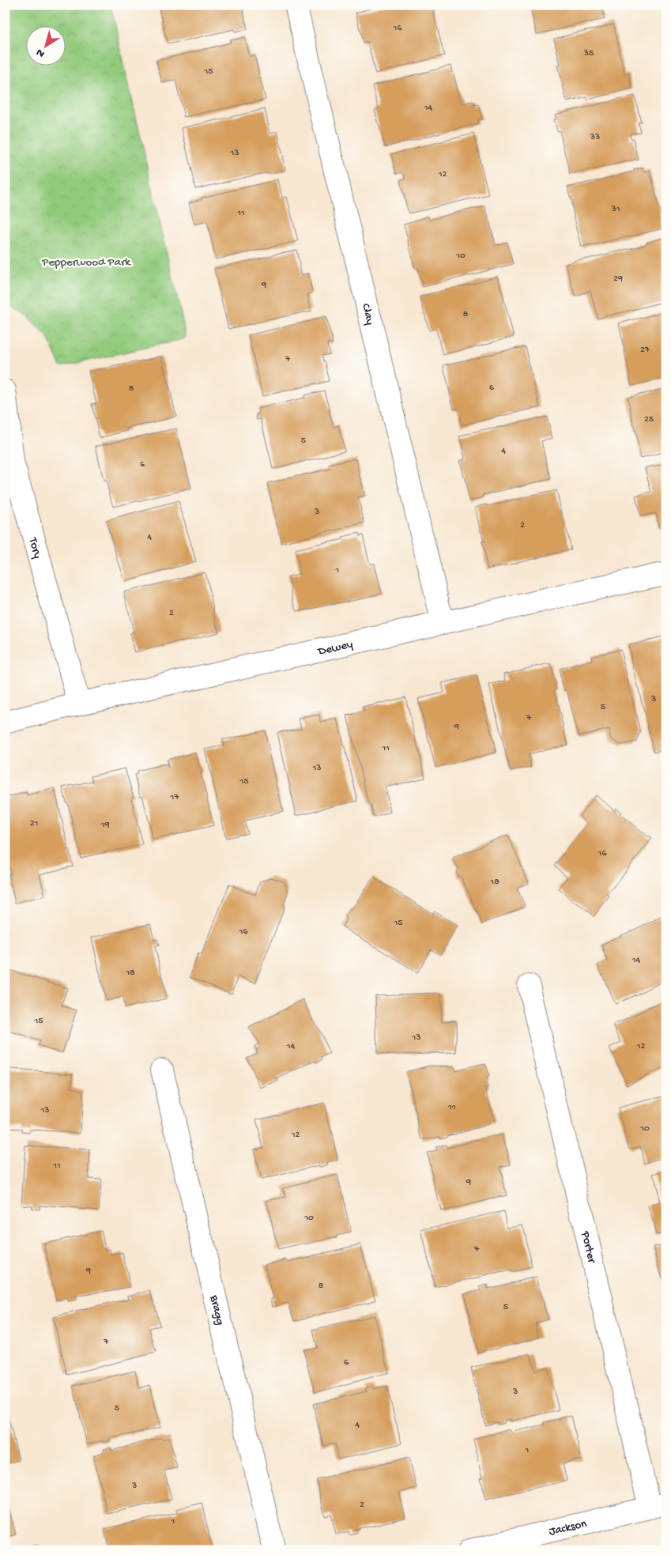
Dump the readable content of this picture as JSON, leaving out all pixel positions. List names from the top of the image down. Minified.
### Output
{"streets":{"street":["Clay","Tory","Dewey","Porter","Bragg","Jackson"]},"crossings":[["Clay","Dewey"],["Tory","Dewey"],["Porter","Jackson"]],"parks":["Pepperwood Park"],"house_numbers":["16","35","15","14","33","13","12","31","11","10","29","9","8","27","7","6","8","25","5","4","6","3","2","4","1","2","3","5","7","9","11","13","15","17","21","19","16","18","15","16","14","18","15","13","14","12","11","13","10","12","11","9","10","7","9","8","5","7","6","3","5","4","1","3","2","1"],"north":"bottom left"}
